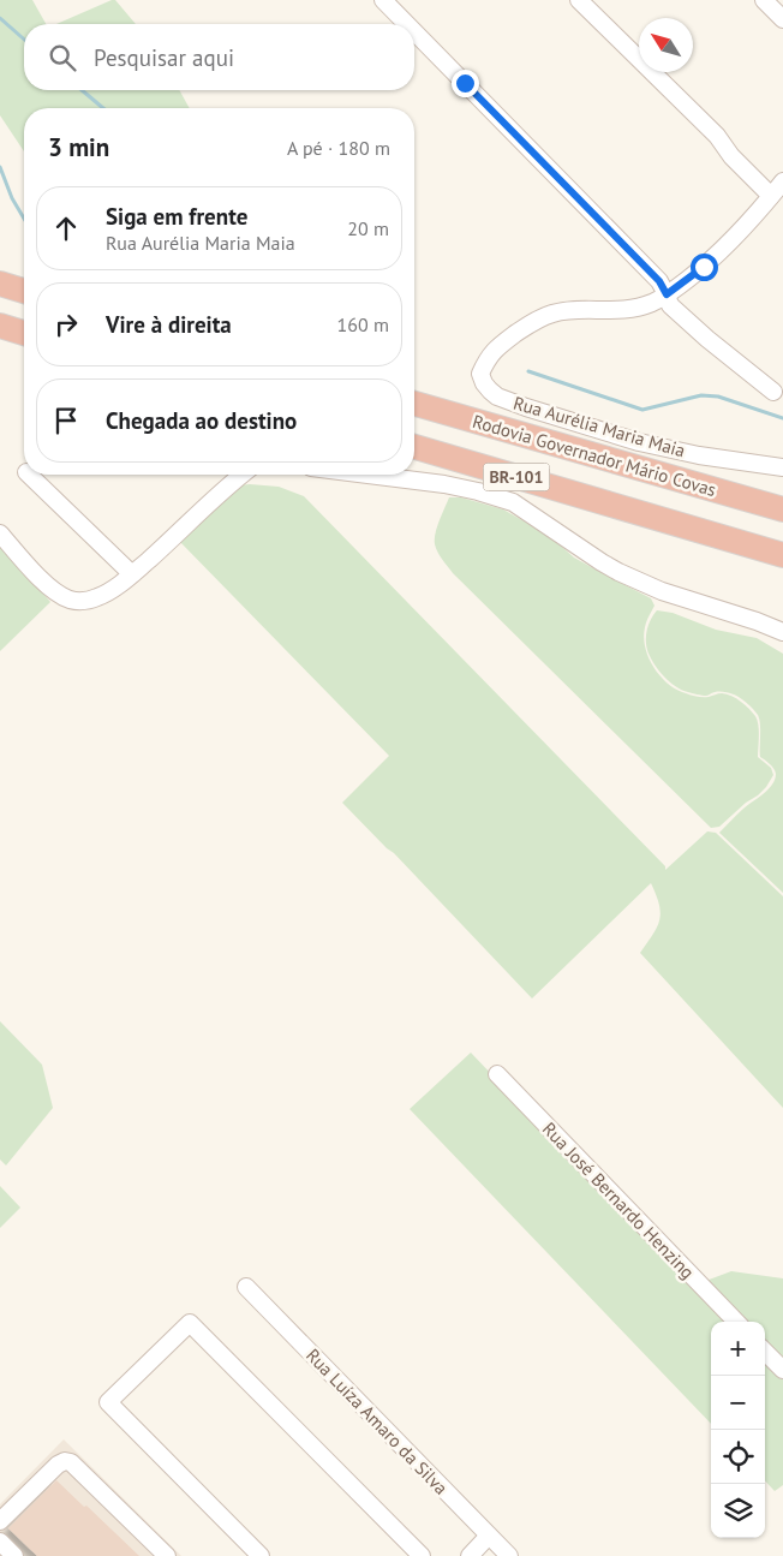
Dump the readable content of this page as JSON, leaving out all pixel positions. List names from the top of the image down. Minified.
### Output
{"streets":{"highway":["Rodovia Governador Mário Covas","BR-101"],"street":["Rua Aurélia Maria Maia","Rua José Bernardo Henzing","Rua Luíza Amaro da Silva"]},"north":"top left","page":{"search":"Pesquisar aqui","heading":["3 min","A pé · 180 m"],"list":[["Siga em frente","Rua Aurélia Maria Maia","20 m"],["Vire à direita","160 m"],"Chegada ao destino"],"map_buttons":["+","−"]}}
